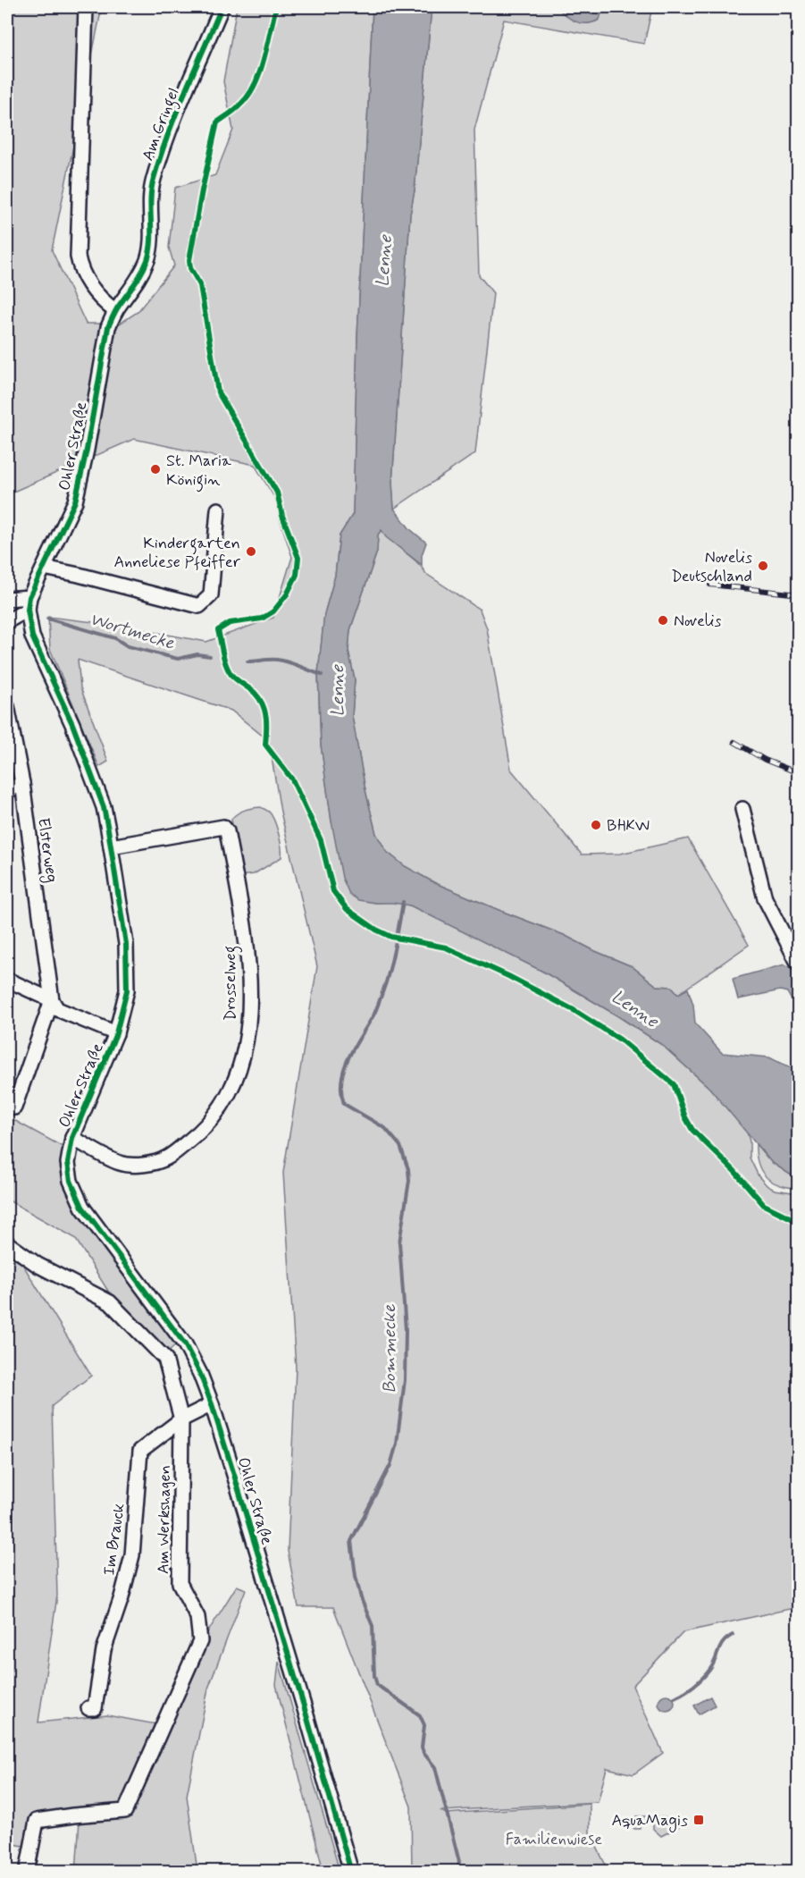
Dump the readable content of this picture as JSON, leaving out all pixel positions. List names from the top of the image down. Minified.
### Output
{"streets":{"street":["Am Gringel","Ohler Straße","Elsterweg","Drosselweg","Am Werkshagen","Im Brauck"]},"crossings":[["Am Gringel","Ohler Straße"],["Ohler Straße","Drosselweg"],["Ohler Straße","Im Brauck"],["Am Werkshagen","Im Brauck"]],"water":["Lenne","Wortmecke","Bommecke"],"parks":["Familienwiese"],"places":{"other":["St. Maria Königin","Kindergarten Anneliese Pfeiffer","Novelis Deutschland","Novelis","BHKW"],"transit":["AquaMagis"]}}
